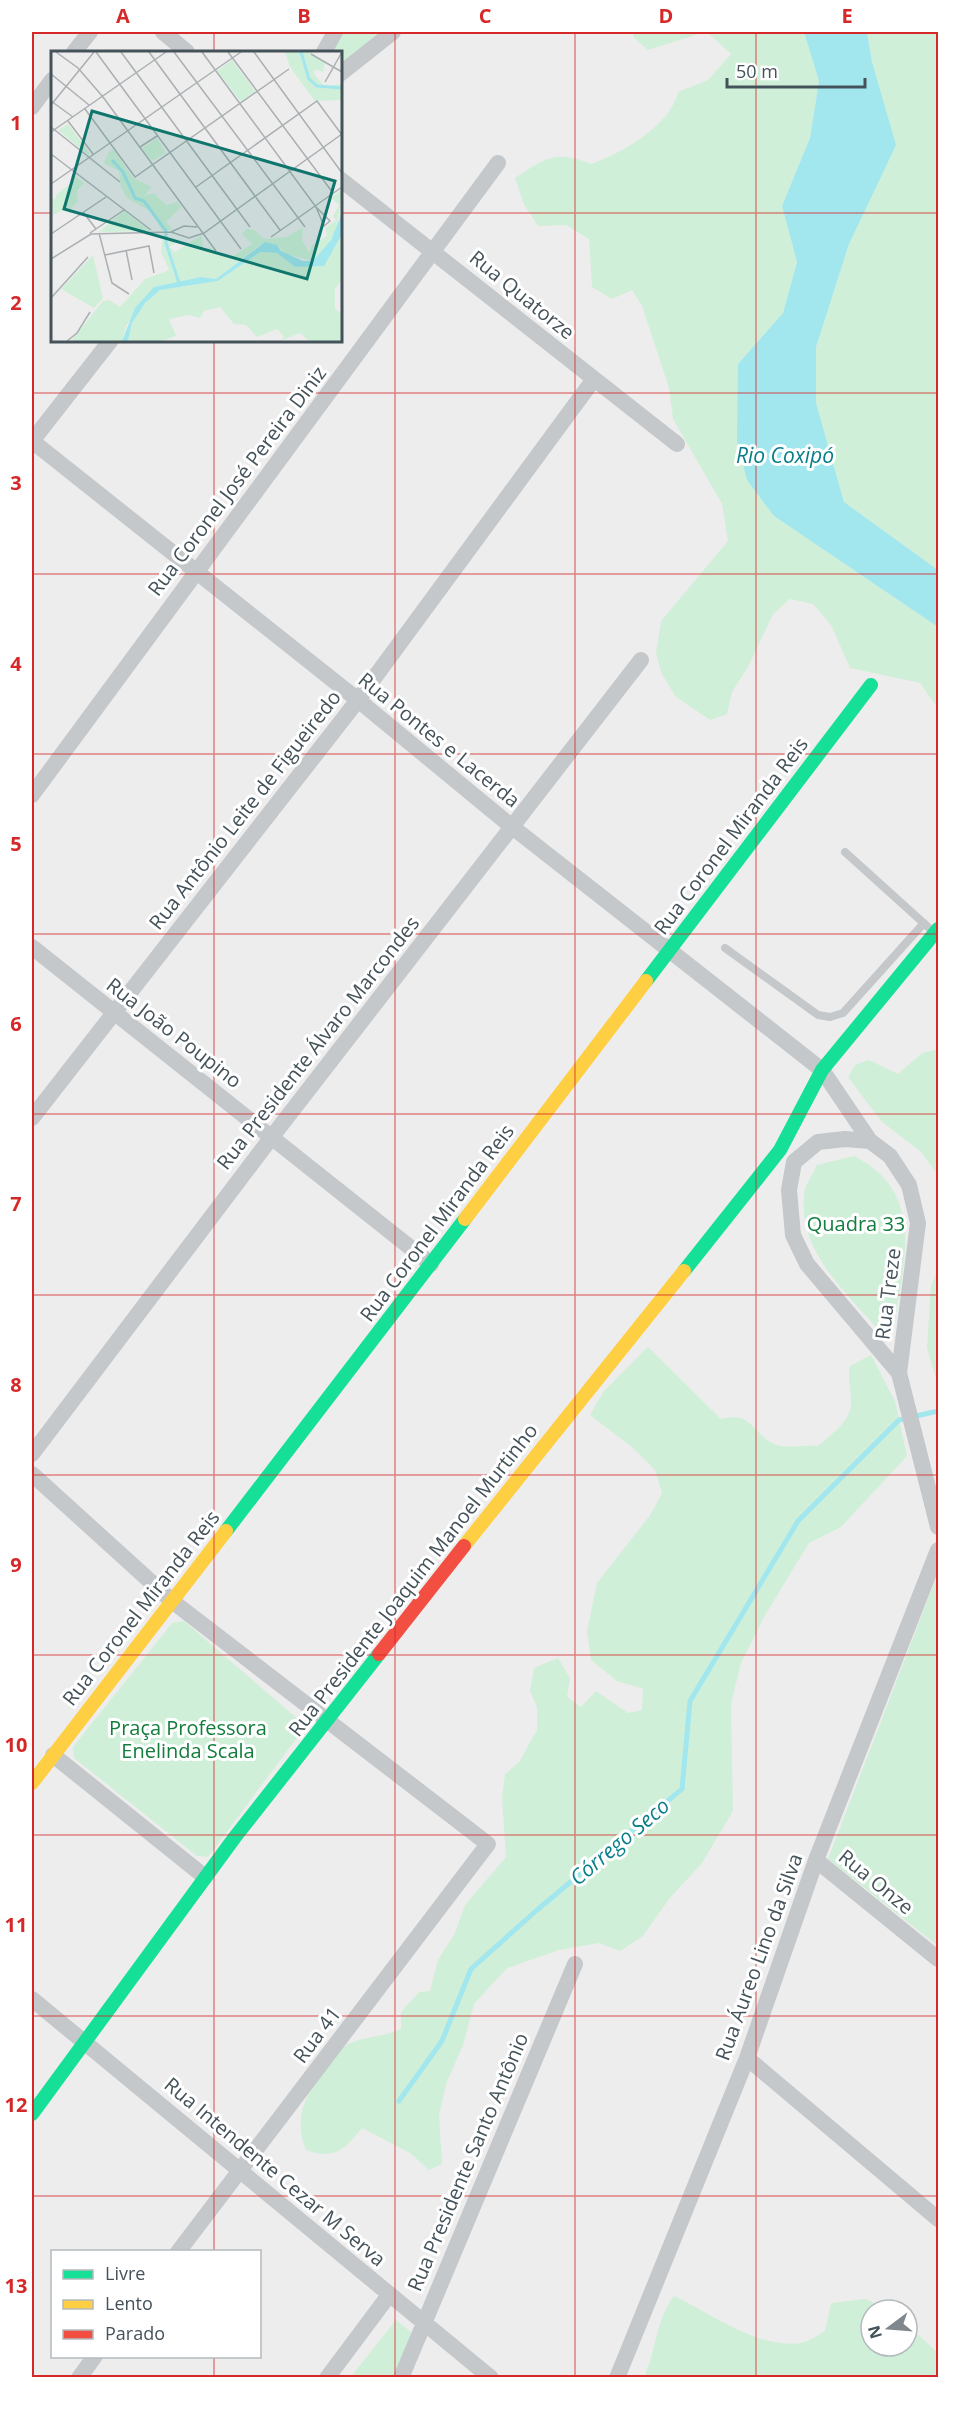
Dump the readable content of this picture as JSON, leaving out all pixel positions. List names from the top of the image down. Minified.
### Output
{"streets":{"street":["Rua Quatorze","Rua Coronel José Pereira Diniz","Rua Pontes e Lacerda","Rua Antônio Leite de Figueiredo","Rua Coronel Miranda Reis","Rua João Poupino","Rua Presidente Álvaro Marcondes","Rua Treze","Rua Presidente Joaquim Manoel Murtinho","Rua Onze","Rua Áureo Lino da Silva","Rua 41","Rua Presidente Santo Antônio","Rua Intendente Cezar M Serva"]},"crossings":[["Rua Quatorze","Rua Coronel José Pereira Diniz"],["Rua Quatorze","Rua Antônio Leite de Figueiredo"],["Rua Coronel José Pereira Diniz","Rua Pontes e Lacerda"],["Rua Pontes e Lacerda","Rua Antônio Leite de Figueiredo"],["Rua Pontes e Lacerda","Rua Coronel Miranda Reis"],["Rua Pontes e Lacerda","Rua Presidente Álvaro Marcondes"],["Rua Pontes e Lacerda","Rua Treze"],["Rua Pontes e Lacerda","Rua Presidente Joaquim Manoel Murtinho"],["Rua Antônio Leite de Figueiredo","Rua João Poupino"],["Rua Coronel Miranda Reis","Rua João Poupino"],["Rua João Poupino","Rua Presidente Álvaro Marcondes"],["Rua Treze","Rua Presidente Joaquim Manoel Murtinho"],["Rua Presidente Joaquim Manoel Murtinho","Rua 41"],["Rua Presidente Joaquim Manoel Murtinho","Rua Intendente Cezar M Serva"],["Rua Onze","Rua Áureo Lino da Silva"],["Rua 41","Rua Intendente Cezar M Serva"],["Rua Presidente Santo Antônio","Rua Intendente Cezar M Serva"]],"water":["Rio Coxipó","Córrego Seco"],"parks":["Quadra 33","Praça Professora Enelinda Scala"],"legend":["Livre","Lento","Parado"],"scale_bar":"50 m","north":"left","grid":{"columns":["A","B","C","D","E"],"rows":["1","2","3","4","5","6","7","8","9","10","11","12","13"]}}
